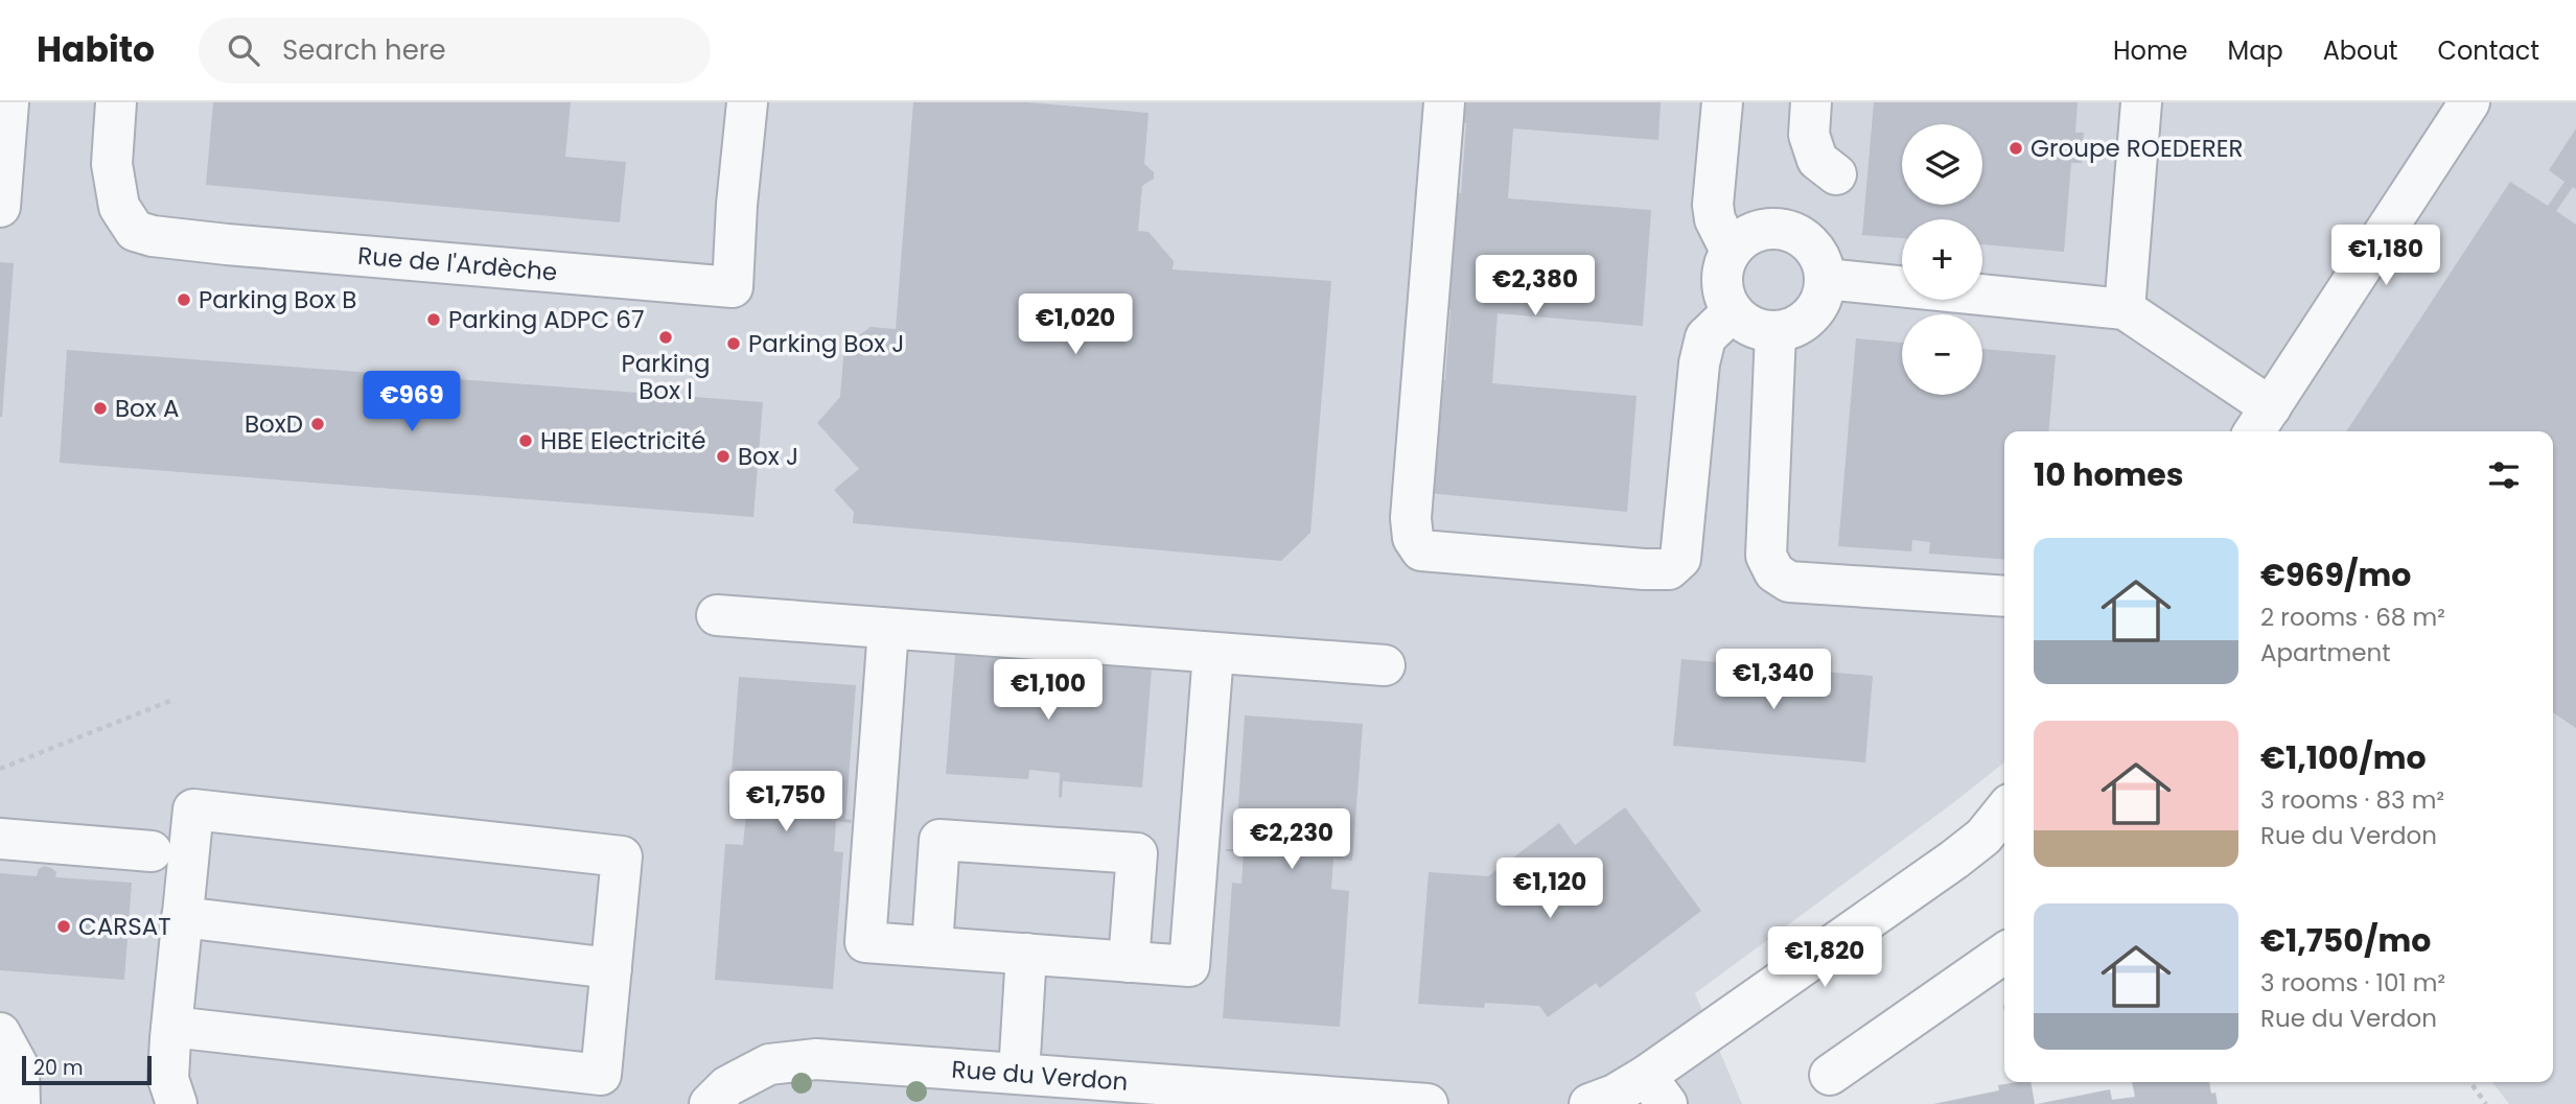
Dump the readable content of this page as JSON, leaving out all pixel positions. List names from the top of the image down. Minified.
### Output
{"streets":{"street":["Rue de l'Ardèche","Rue du Verdon"]},"places":["Groupe ROEDERER","Parking Box B","Parking ADPC 67","Parking Box I","Parking Box J","Box A","BoxD","HBE Electricité","Box J","CARSAT"],"scale_bar":"20 m","page":{"header":"Habito","search":"Search here","nav":["Home","Map","About","Contact"],"map_buttons":["+","−"],"price":["€1,180","€2,380","€1,020","€969","€1,340","€1,100","€1,750","€2,230","€1,120","€1,820"],"heading":"10 homes","list":[{"name":"€969/mo","note":"2 rooms · 68 m² · Apartment"},{"name":"€1,100/mo","note":"3 rooms · 83 m² · Rue du Verdon"},{"name":"€1,750/mo","note":"3 rooms · 101 m² · Rue du Verdon"}],"scale":"20 m"}}
